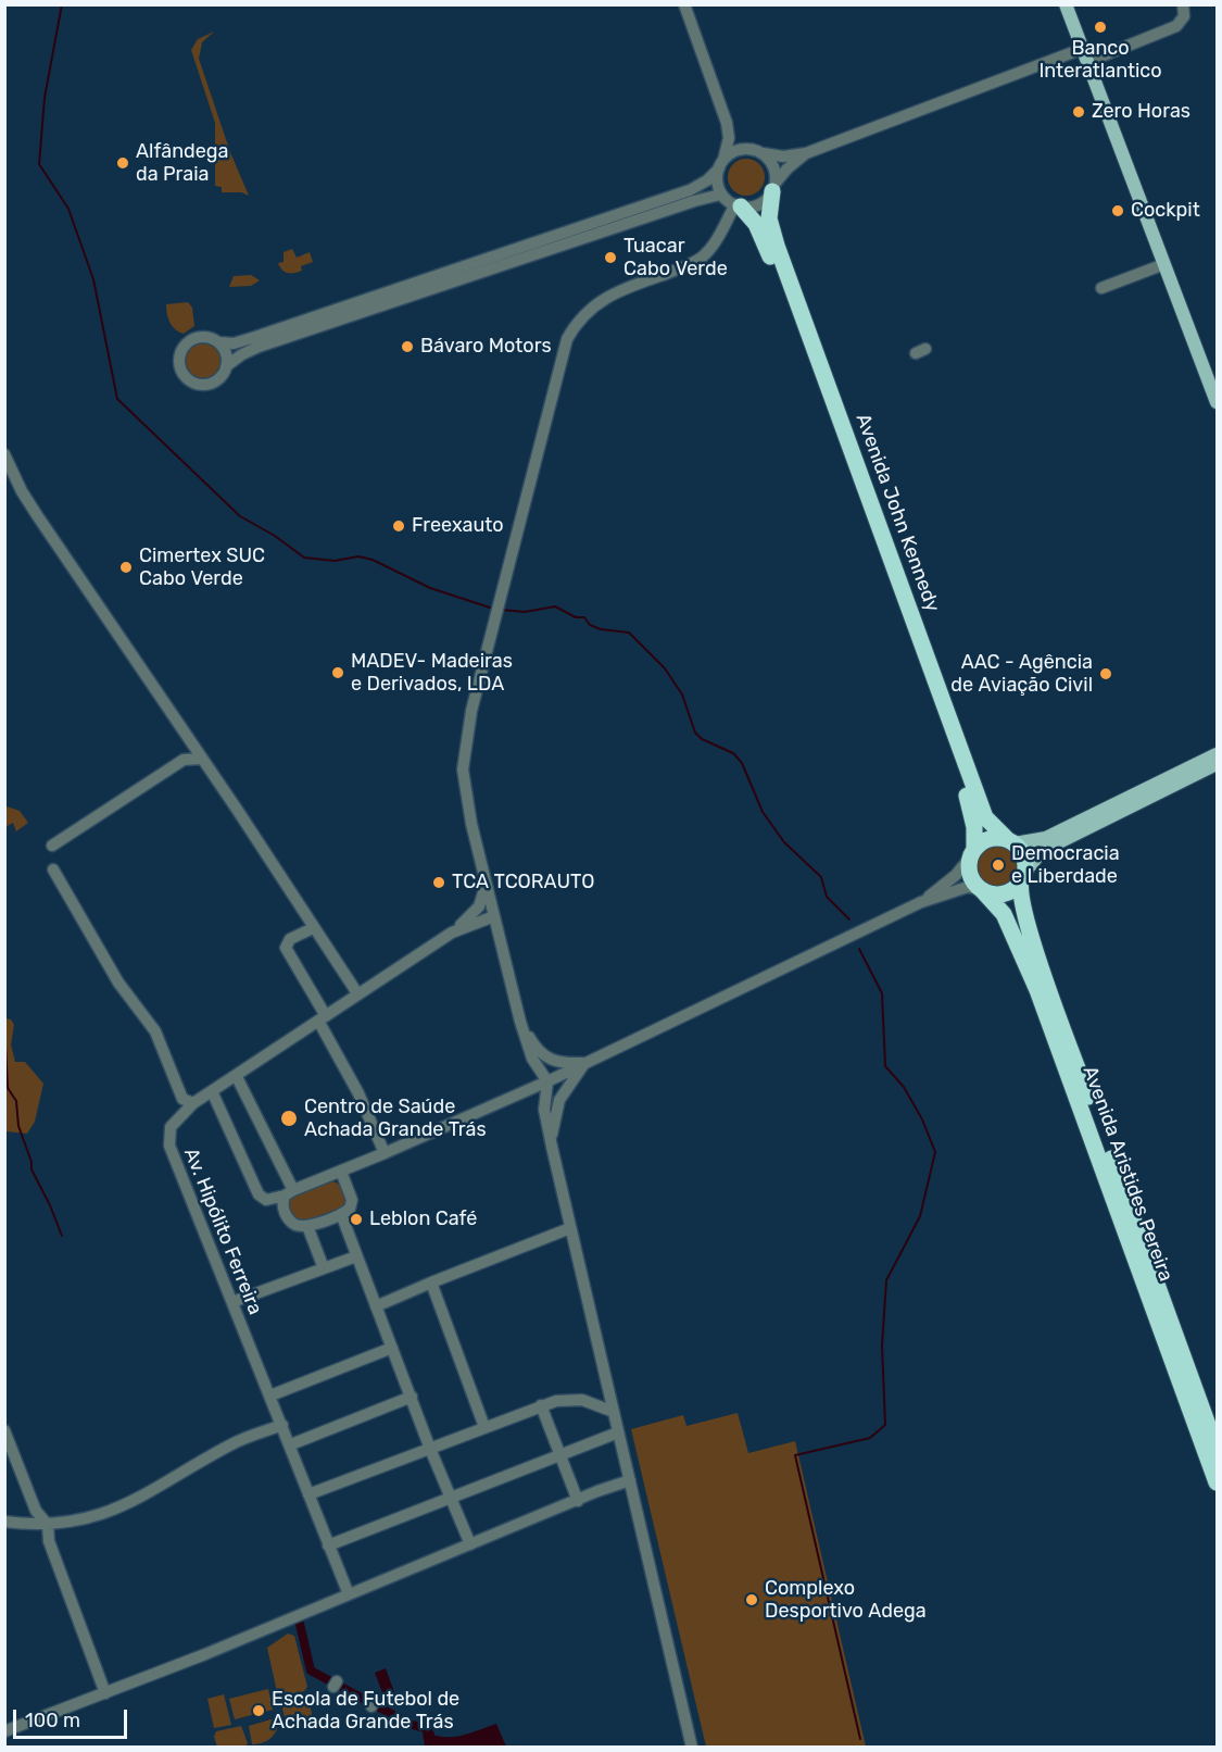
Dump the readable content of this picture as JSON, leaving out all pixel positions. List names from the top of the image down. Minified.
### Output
{"streets":{"highway":["Avenida John Kennedy","Avenida Aristides Pereira"],"street":["Av. Hipólito Ferreira"]},"crossings":[["Avenida John Kennedy","Avenida Aristides Pereira"]],"places":["Banco Interatlantico","Zero Horas","Alfândega da Praia","Cockpit","Tuacar Cabo Verde","Bávaro Motors","Freexauto","Cimertex SUC Cabo Verde","MADEV- Madeiras e Derivados, LDA","AAC - Agência de Aviação Civil","Democracia e Liberdade","TCA TCORAUTO","Centro de Saúde Achada Grande Trás","Leblon Café","Complexo Desportivo Adega","Escola de Futebol de Achada Grande Trás"],"scale_bar":"100 m"}
